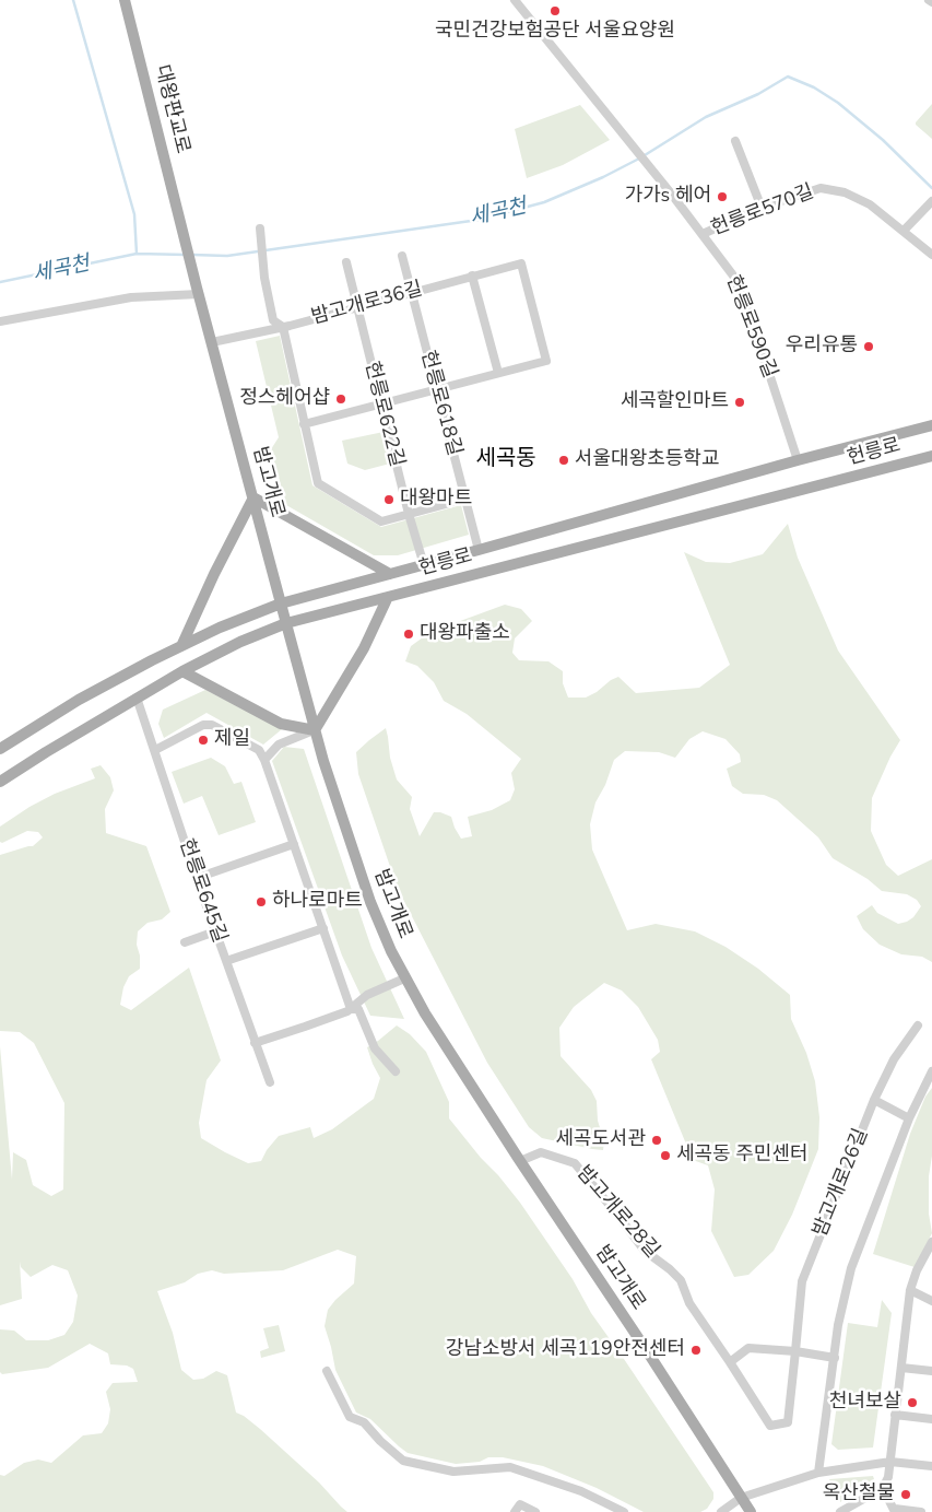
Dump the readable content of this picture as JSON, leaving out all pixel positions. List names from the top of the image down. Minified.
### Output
{"streets":{"main road":["대왕판교로","헌릉로","밤고개로"],"street":["헌릉로570길","밤고개로36길","헌릉로590길","헌릉로618길","헌릉로622길","헌릉로645길","밤고개로26길","밤고개로28길"]},"crossings":[["대왕판교로","밤고개로"],["헌릉로570길","헌릉로590길"],["밤고개로36길","헌릉로618길"],["밤고개로36길","헌릉로622길"],["밤고개로36길","밤고개로"],["헌릉로590길","헌릉로"],["헌릉로618길","헌릉로"],["헌릉로622길","헌릉로"],["헌릉로","밤고개로"],["헌릉로","헌릉로645길"],["밤고개로","밤고개로28길"],["밤고개로26길","밤고개로28길"]],"districts":["세곡동"],"water":["세곡천"],"places":["국민건강보험공단 서울요양원","가가s 헤어","우리유통","정스헤어샵","세곡할인마트","서울대왕초등학교","대왕마트","대왕파출소","제일","하나로마트","세곡도서관","세곡동 주민센터","강남소방서 세곡119안전센터","천녀보살","옥산철물"]}
